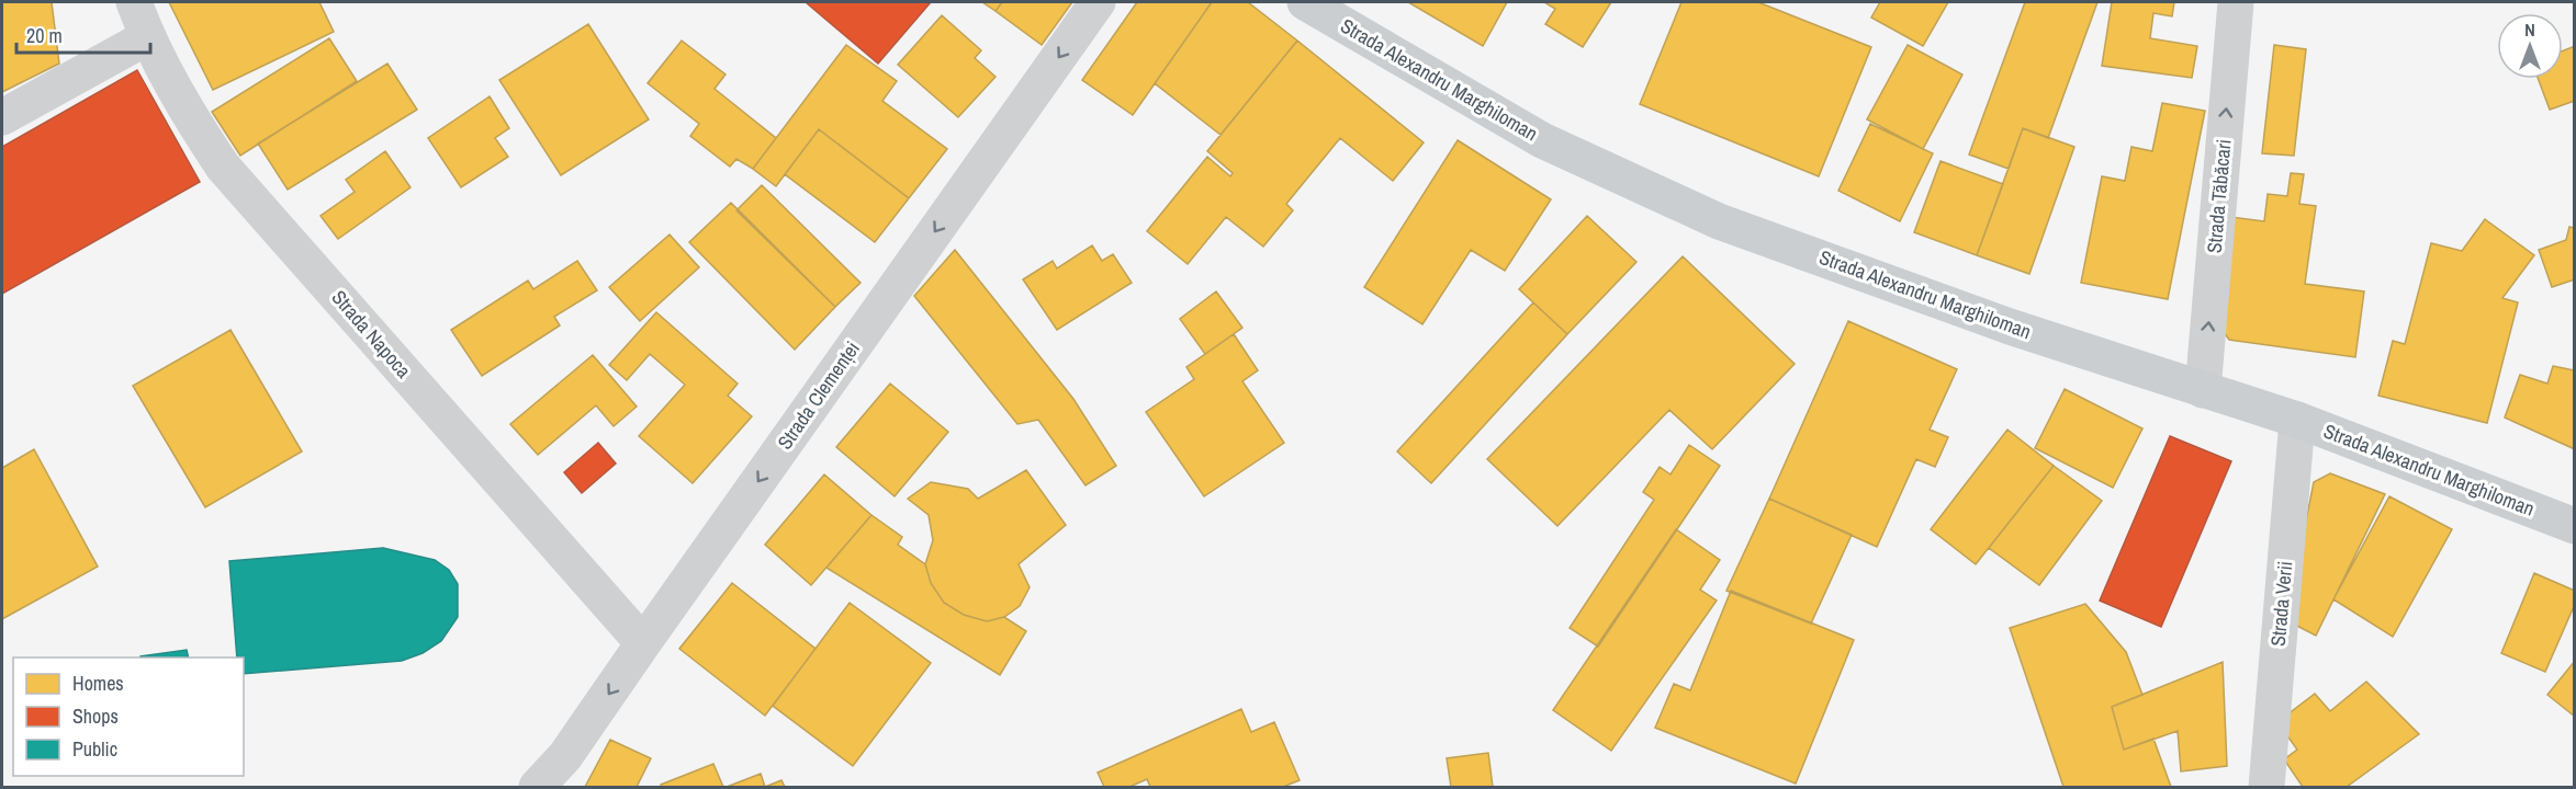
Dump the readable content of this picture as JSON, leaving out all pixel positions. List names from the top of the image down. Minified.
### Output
{"streets":{"main road":["Strada Alexandru Marghiloman"],"street":["Strada Tăbăcari","Strada Napoca","Strada Clemenței","Strada Verii"]},"crossings":[["Strada Alexandru Marghiloman","Strada Tăbăcari"],["Strada Alexandru Marghiloman","Strada Verii"],["Strada Napoca","Strada Clemenței"]],"one_way":["Strada Tăbăcari","Strada Clemenței"],"legend":["Homes","Shops","Public"],"scale_bar":"20 m","north":"top"}
